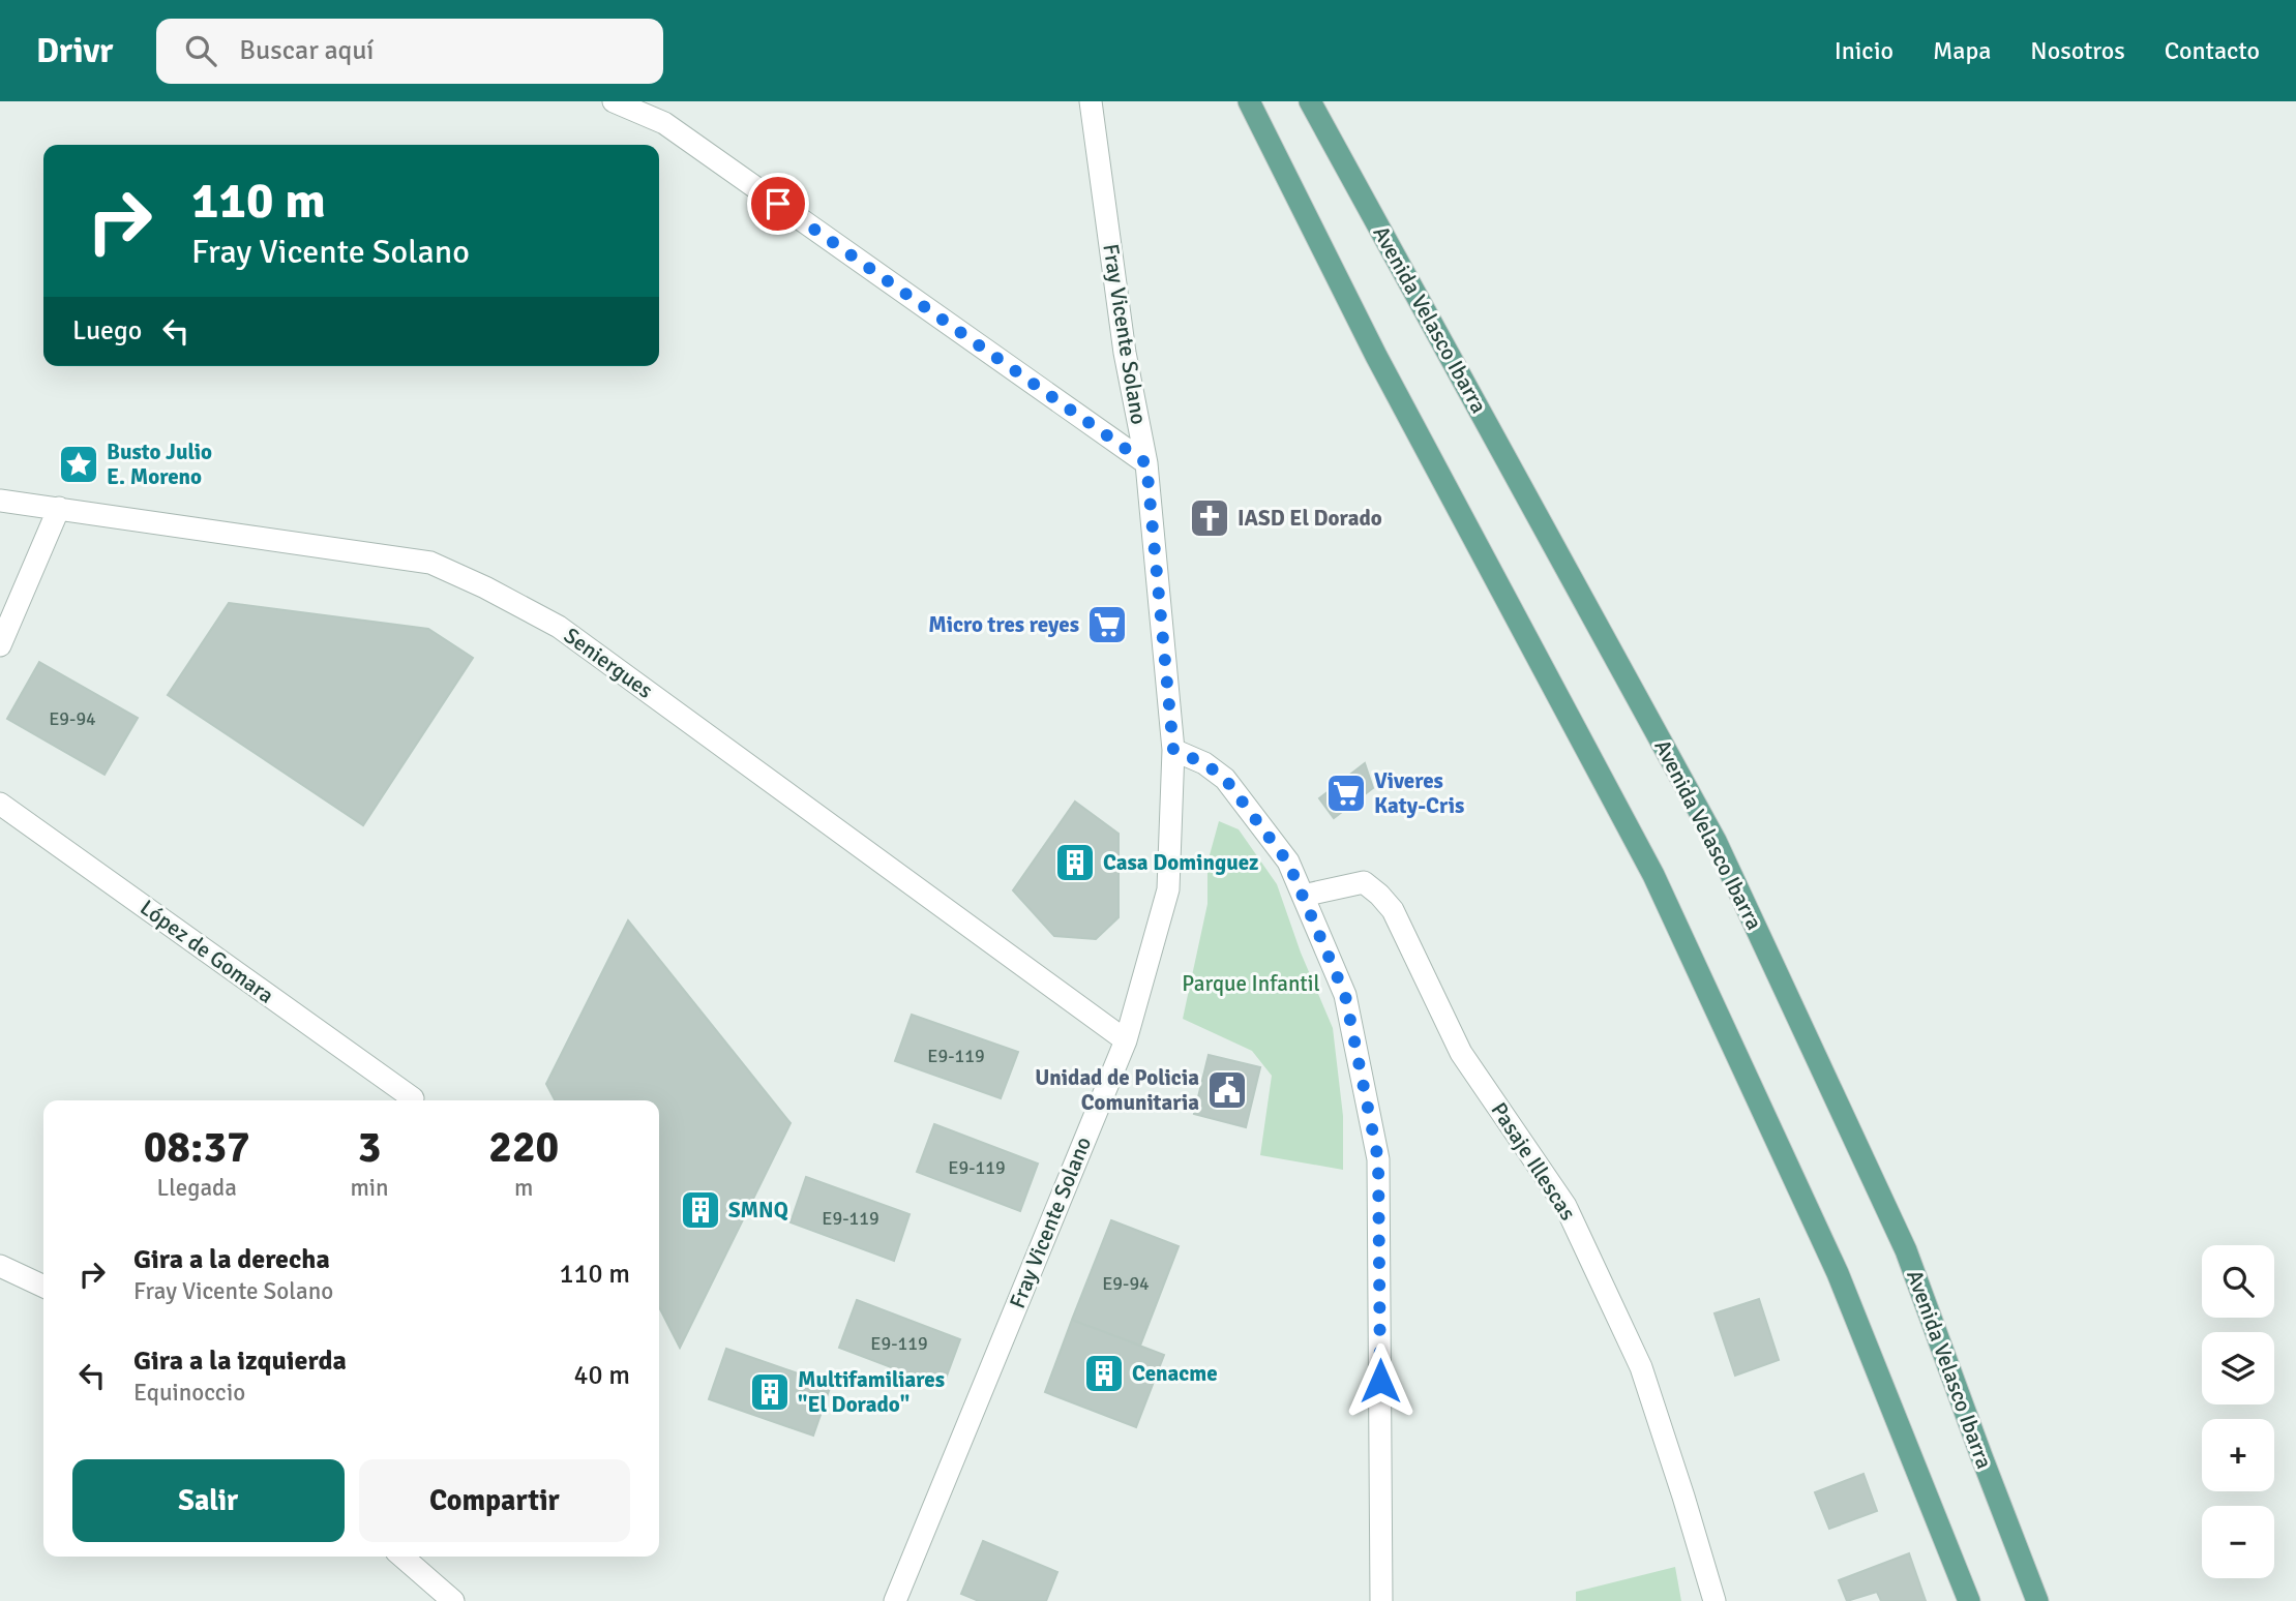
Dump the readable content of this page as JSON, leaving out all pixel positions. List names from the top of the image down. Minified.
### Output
{"streets":{"main road":["Avenida Velasco Ibarra"],"street":["Fray Vicente Solano","Seniergues","López de Gomara","Pasaje Illescas"]},"crossings":[["Fray Vicente Solano","Seniergues"]],"parks":["Parque Infantil"],"places":{"place":["Busto Julio E. Moreno"],"church":["IASD El Dorado"],"supermarket":["Micro tres reyes","Viveres Katy-Cris"],"building":["Casa Dominguez","SMNQ","Cenacme","Multifamiliares \"El Dorado\""],"public building":["Unidad de Policia Comunitaria"]},"house_numbers":["E9-94","E9-119","E9-119","E9-119","E9-94","E9-119"],"page":{"header":"Drivr","search":"Buscar aquí","nav":["Inicio","Mapa","Nosotros","Contacto"],"turn":["110 m","Fray Vicente Solano"],"then":"Luego","eta":["08:37","Llegada","3","min","220","m"],"list":[{"name":"Gira a la derecha","note":"Fray Vicente Solano","value":"110 m"},{"name":"Gira a la izquierda","note":"Equinoccio","value":"40 m"}],"map_buttons":["+","−"],"buttons":["Salir","Compartir"]}}
